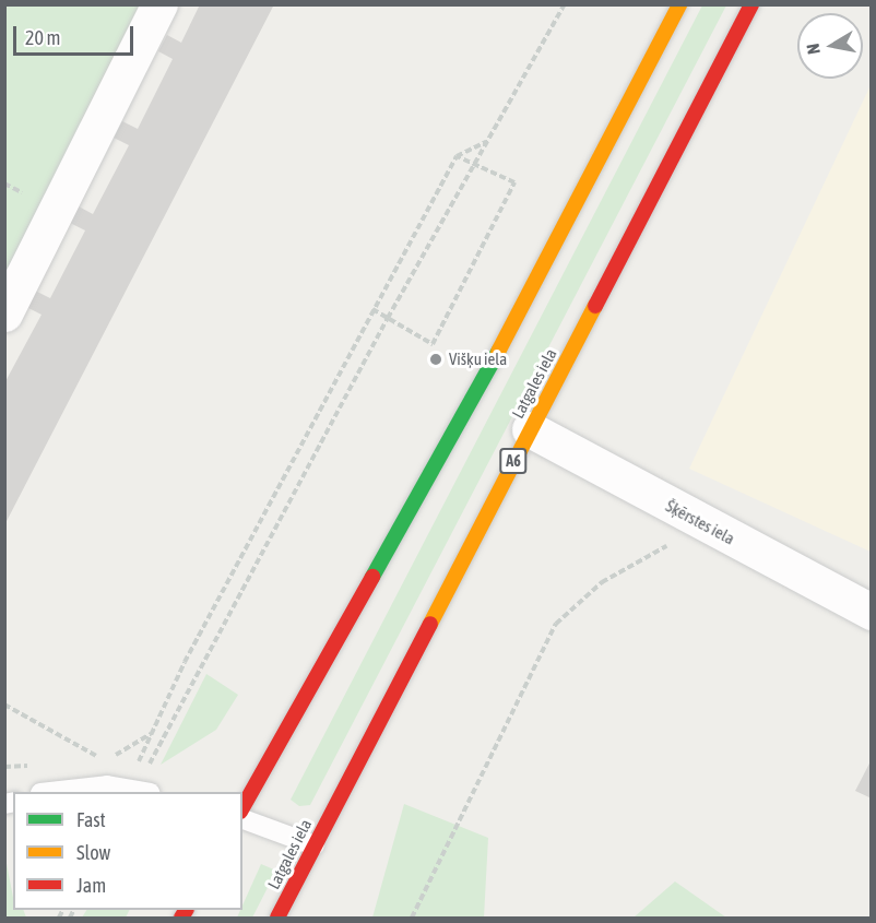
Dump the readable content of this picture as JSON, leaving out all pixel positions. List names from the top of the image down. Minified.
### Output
{"streets":{"highway":["Latgales iela","A6"],"street":["Šķērstes iela"]},"crossings":[["Latgales iela","Šķērstes iela"]],"places":["Višķu iela"],"legend":["Fast","Slow","Jam"],"scale_bar":"20 m","north":"left"}
